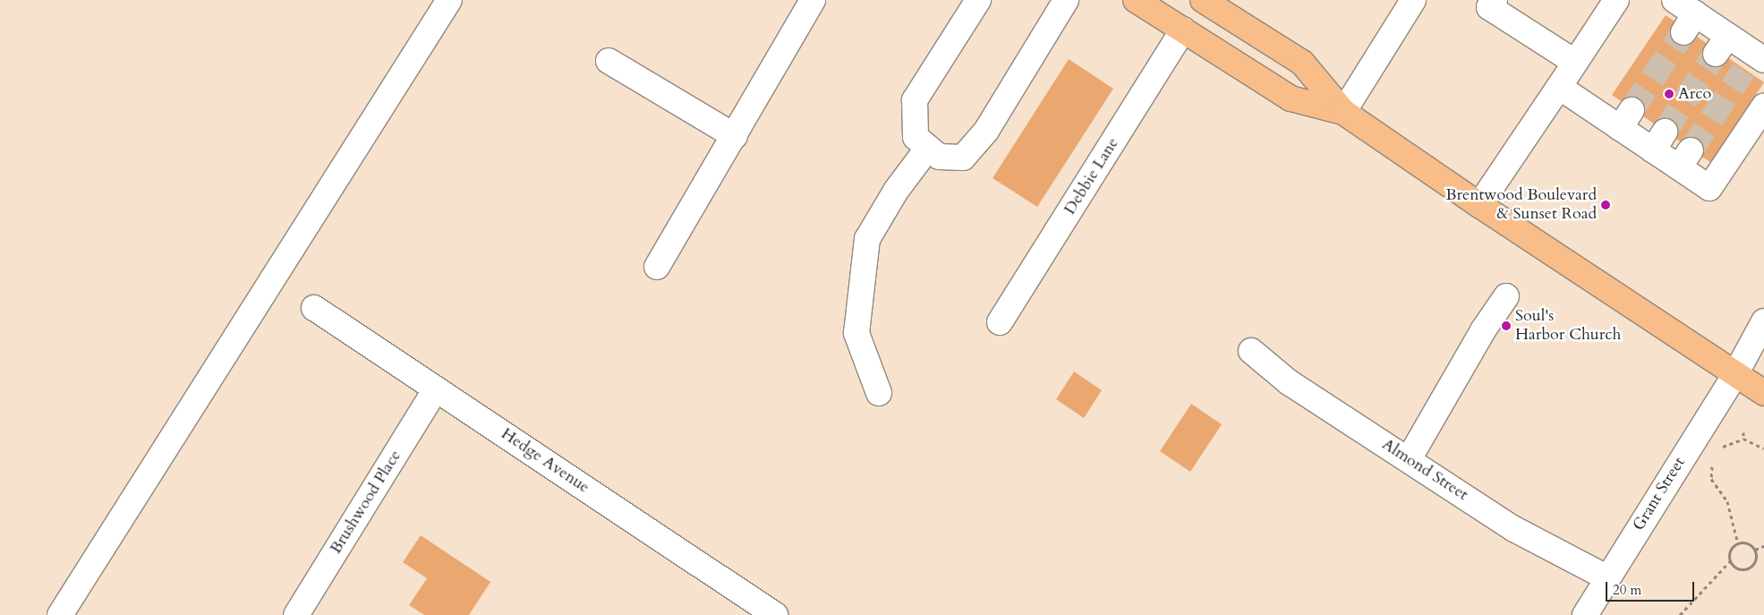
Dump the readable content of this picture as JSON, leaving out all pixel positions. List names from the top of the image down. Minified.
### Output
{"streets":{"street":["Debbie Lane","Hedge Avenue","Almond Street","Grant Street","Brushwood Place"]},"crossings":[["Hedge Avenue","Brushwood Place"],["Almond Street","Grant Street"]],"places":["Arco","Brentwood Boulevard & Sunset Road","Soul's Harbor Church"],"scale_bar":"20 m"}
